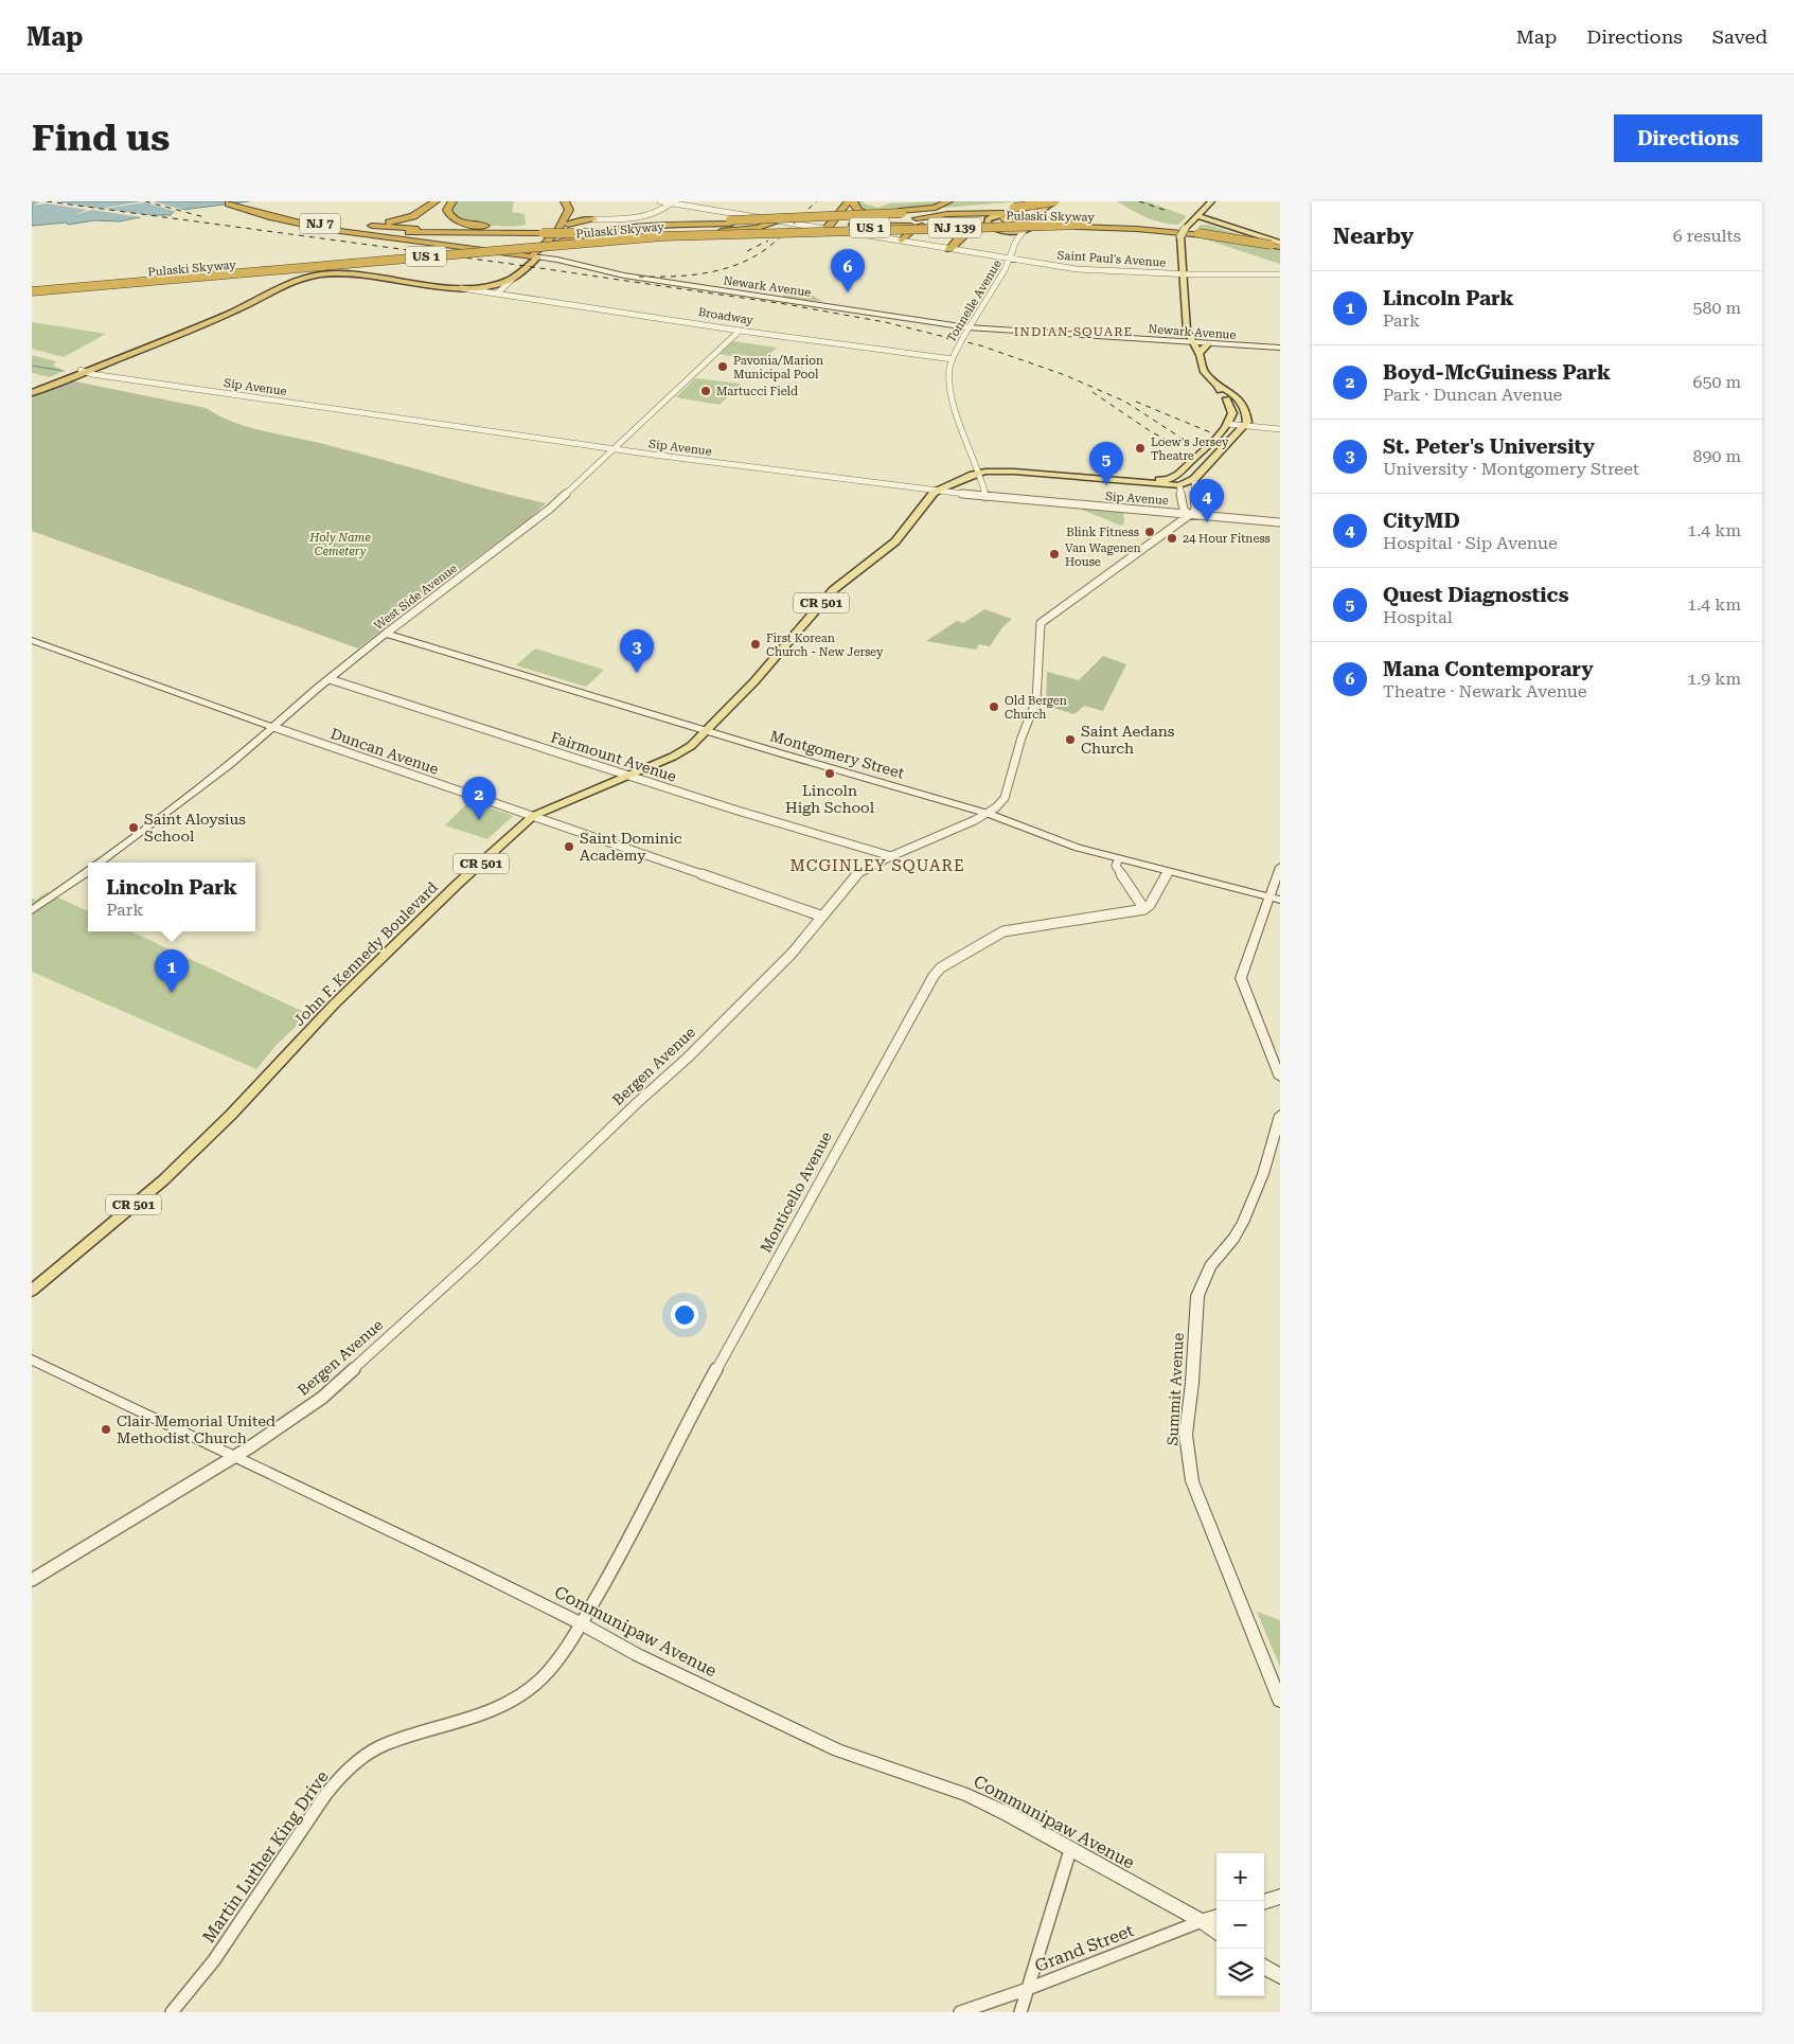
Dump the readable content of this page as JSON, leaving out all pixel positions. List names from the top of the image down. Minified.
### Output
{"streets":{"highway":["Pulaski Skyway","NJ 7","US 1","NJ 139","Broadway"],"main road":["Newark Avenue","West Side Avenue","CR 501","Duncan Avenue","Montgomery Street","John F. Kennedy Boulevard","Summit Avenue","Communipaw Avenue","Grand Street"],"street":["Saint Paul's Avenue","Tonnelle Avenue","Sip Avenue","Fairmount Avenue","Bergen Avenue","Monticello Avenue","Martin Luther King Drive"]},"crossings":[["Pulaski Skyway","US 1"],["Pulaski Skyway","NJ 139"],["Pulaski Skyway","Saint Paul's Avenue"],["US 1","Saint Paul's Avenue"],["US 1","Tonnelle Avenue"],["Saint Paul's Avenue","Tonnelle Avenue"],["Newark Avenue","Tonnelle Avenue"],["Tonnelle Avenue","Broadway"],["Tonnelle Avenue","Sip Avenue"],["Tonnelle Avenue","John F. Kennedy Boulevard"],["Broadway","Sip Avenue"],["Broadway","West Side Avenue"],["Sip Avenue","West Side Avenue"],["Sip Avenue","John F. Kennedy Boulevard"],["Sip Avenue","Bergen Avenue"],["West Side Avenue","Duncan Avenue"],["West Side Avenue","Montgomery Street"],["West Side Avenue","Fairmount Avenue"],["Duncan Avenue","John F. Kennedy Boulevard"],["Duncan Avenue","Bergen Avenue"],["Montgomery Street","John F. Kennedy Boulevard"],["Montgomery Street","Bergen Avenue"],["Fairmount Avenue","John F. Kennedy Boulevard"],["Fairmount Avenue","Bergen Avenue"],["Bergen Avenue","Communipaw Avenue"],["Monticello Avenue","Communipaw Avenue"],["Monticello Avenue","Martin Luther King Drive"],["Communipaw Avenue","Martin Luther King Drive"],["Communipaw Avenue","Grand Street"]],"districts":["INDIAN SQUARE","MCGINLEY SQUARE"],"parks":["Holy Name Cemetery"],"places":["Pavonia/Marion Municipal Pool","Martucci Field","Loew's Jersey Theatre","Blink Fitness","24 Hour Fitness","Van Wagenen House","First Korean Church - New Jersey","Old Bergen Church","Saint Aedans Church","Lincoln High School","Saint Aloysius School","Saint Dominic Academy","Clair Memorial United Methodist Church"],"page":{"header":"Map","nav":["Map","Directions","Saved"],"buttons":"Directions","title":"Find us","heading":["Nearby","6 results"],"pins":["6","5","4","3","2","1"],"list":[{"mark":"1","name":"Lincoln Park","note":"Park","value":"580 m"},{"mark":"2","name":"Boyd-McGuiness Park","note":"Park · Duncan Avenue","value":"650 m"},{"mark":"3","name":"St. Peter's University","note":"University · Montgomery Street","value":"890 m"},{"mark":"4","name":"CityMD","note":"Hospital · Sip Avenue","value":"1.4 km"},{"mark":"5","name":"Quest Diagnostics","note":"Hospital","value":"1.4 km"},{"mark":"6","name":"Mana Contemporary","note":"Theatre · Newark Avenue","value":"1.9 km"}],"popup":["Lincoln Park","Park"],"map_buttons":["+","−"]}}
